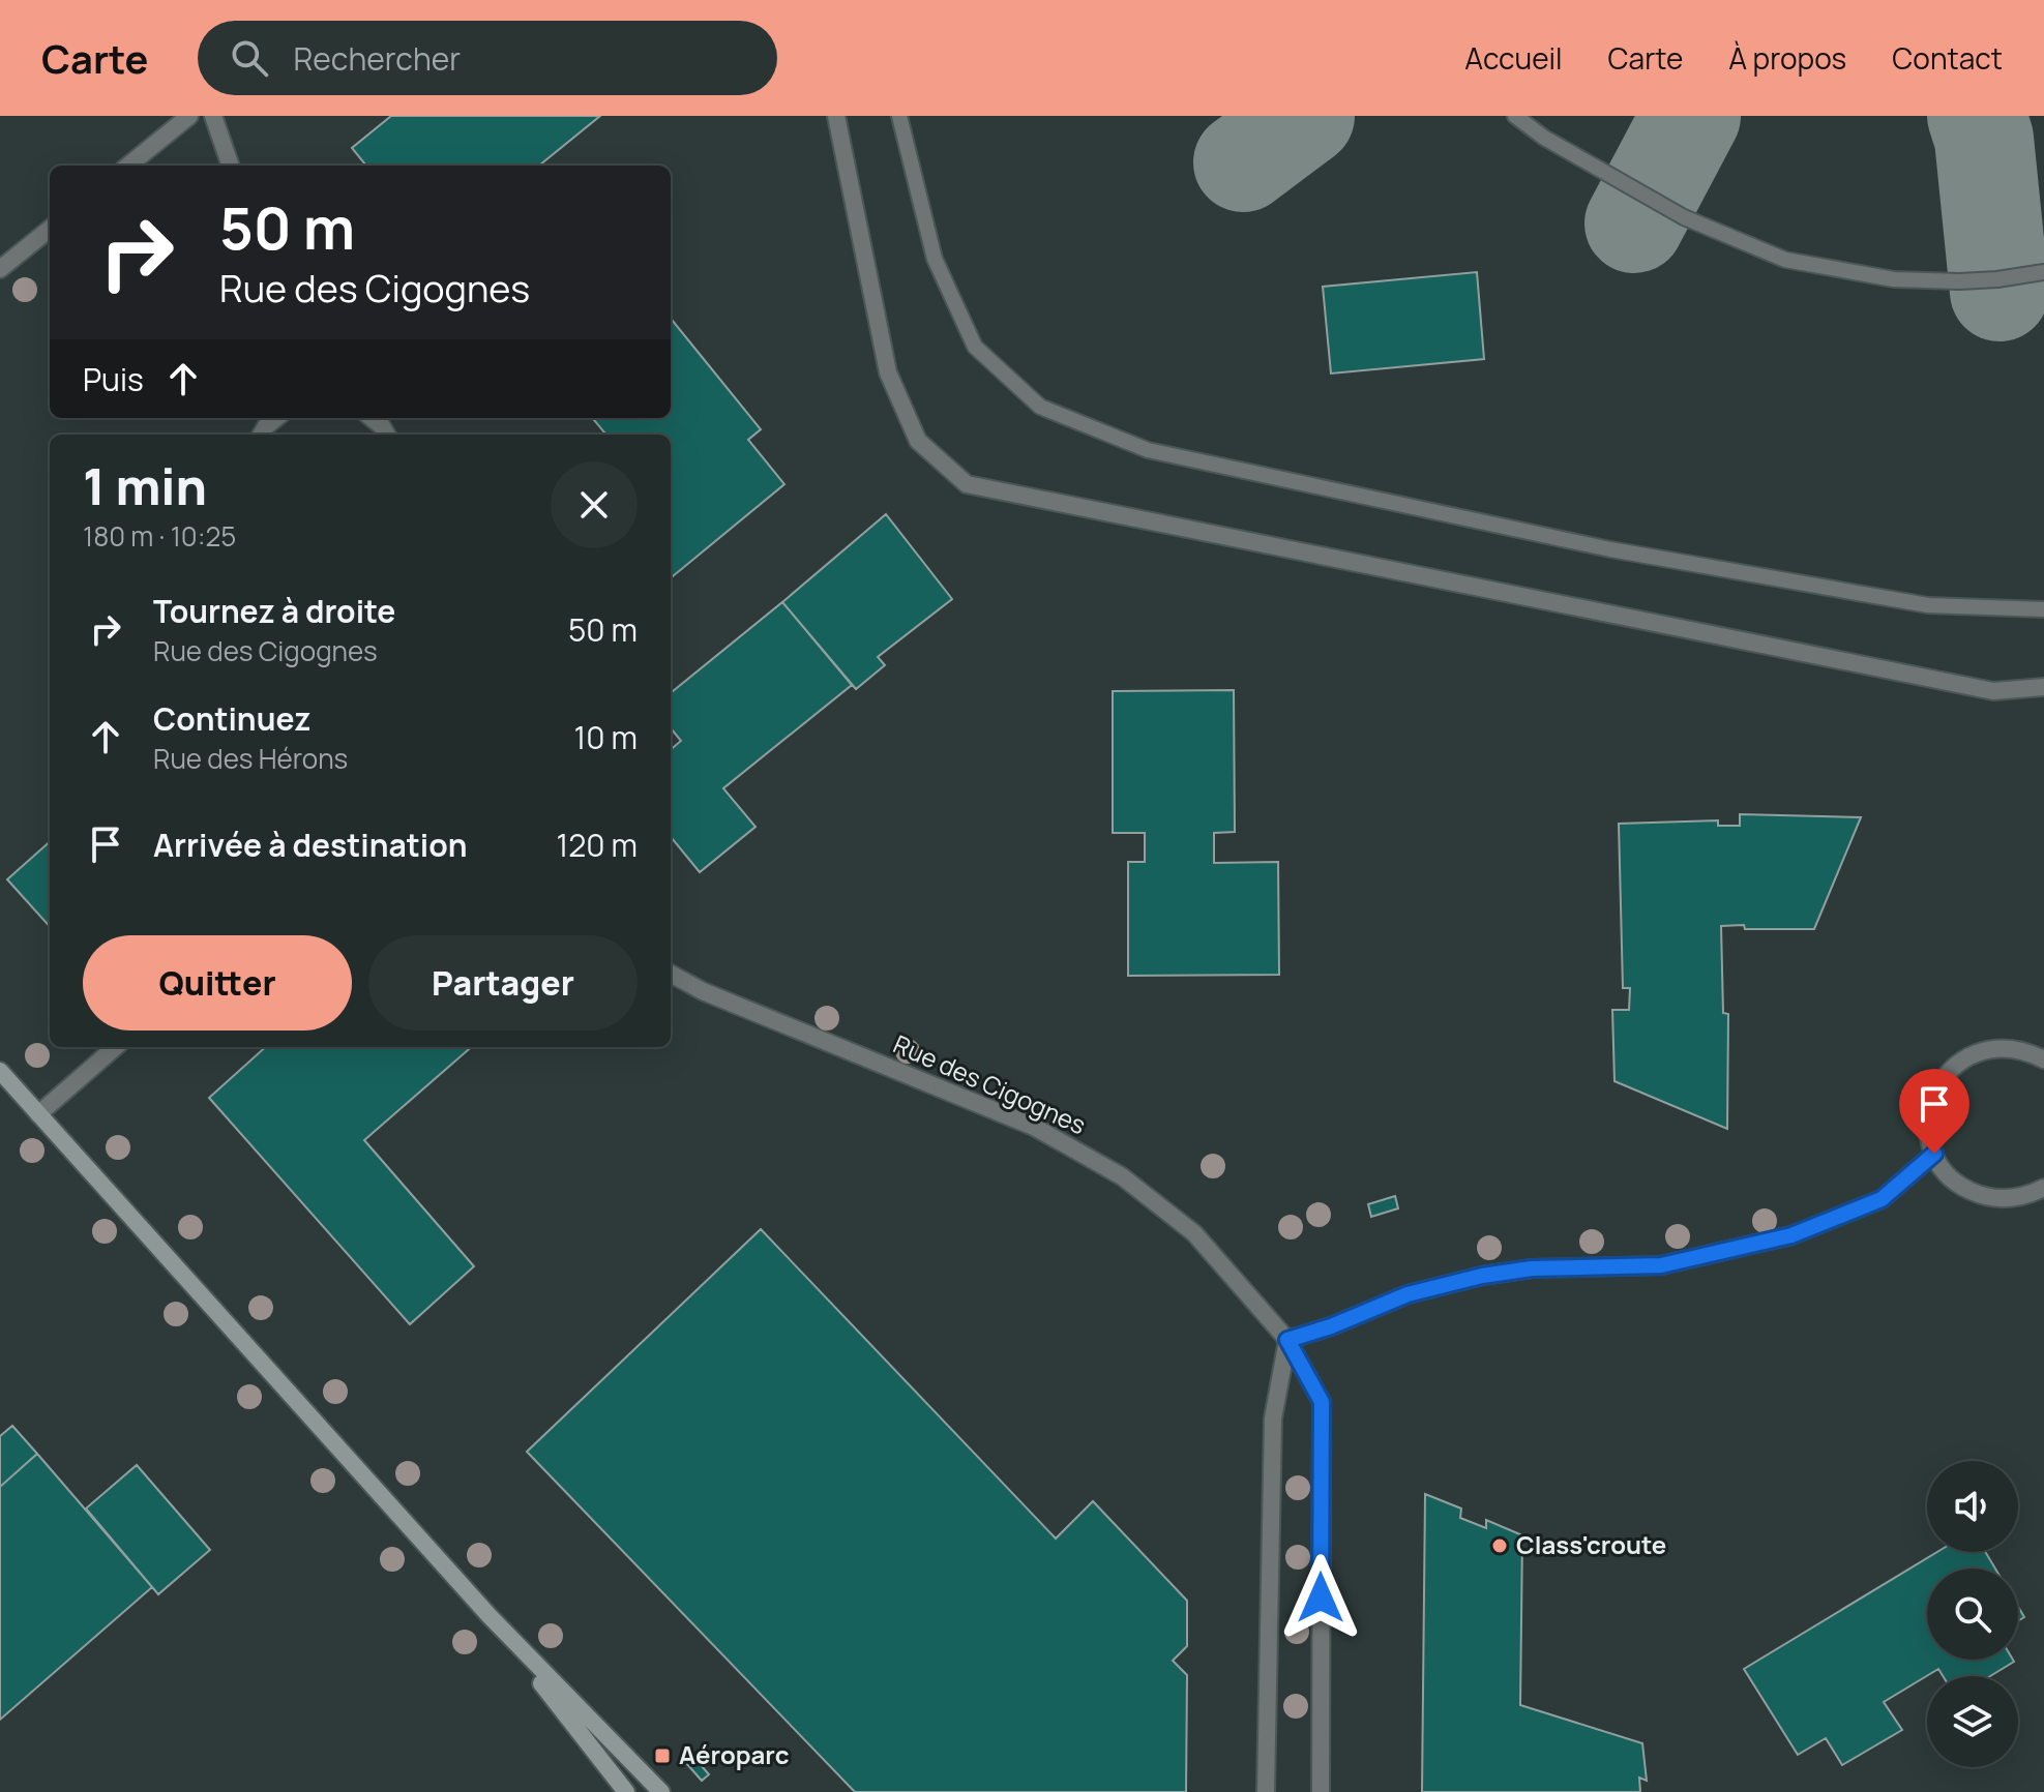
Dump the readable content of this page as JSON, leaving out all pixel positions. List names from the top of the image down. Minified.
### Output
{"streets":{"street":["Rue des Cigognes"]},"places":{"other":["Class'croute"],"transit":["Aéroparc"]},"page":{"header":"Carte","search":"Rechercher","nav":["Accueil","Carte","À propos","Contact"],"turn":["50 m","Rue des Cigognes"],"then":"Puis","heading":["1 min","180 m · 10:25"],"list":[{"name":"Tournez à droite","note":"Rue des Cigognes","value":"50 m"},{"name":"Continuez","note":"Rue des Hérons","value":"10 m"},{"name":"Arrivée à destination","value":"120 m"}],"buttons":["Quitter","Partager"]}}
